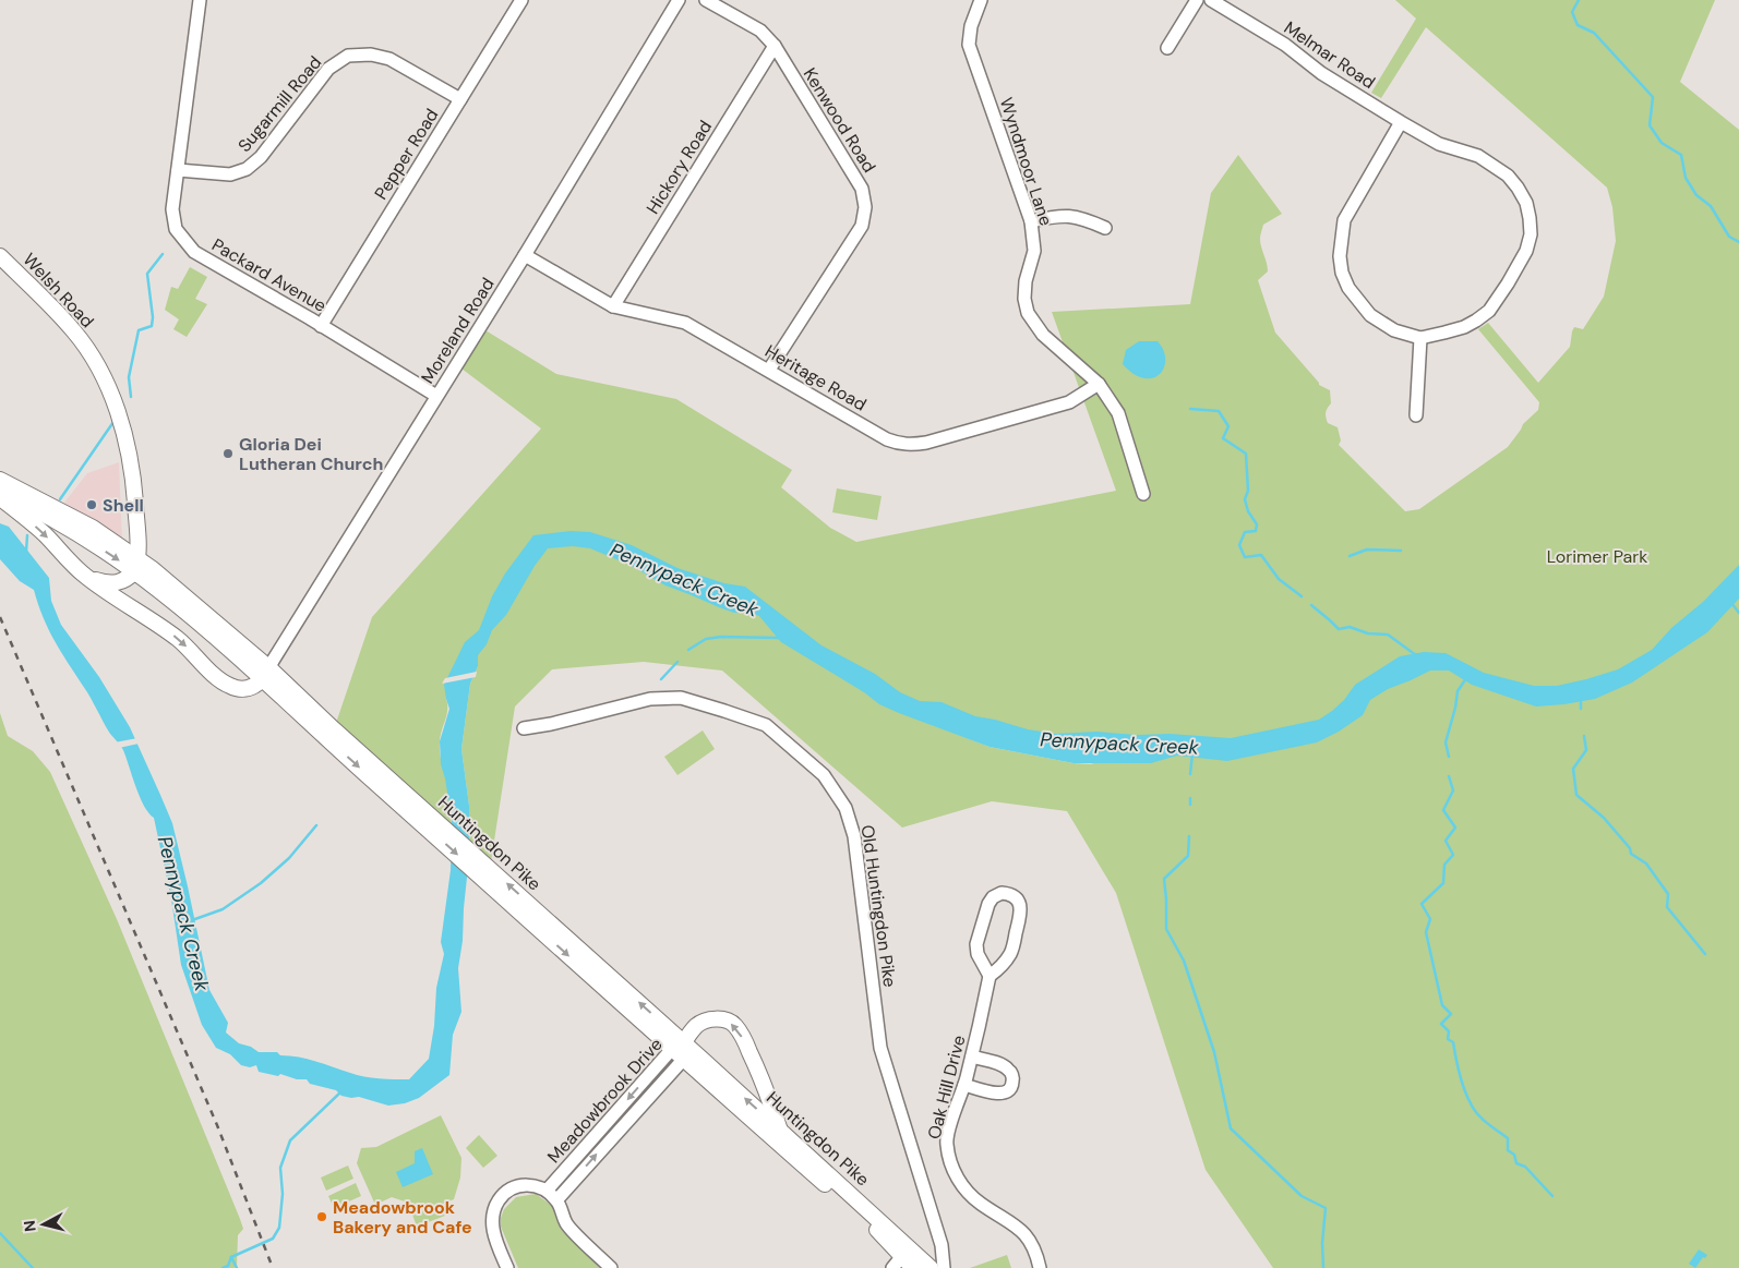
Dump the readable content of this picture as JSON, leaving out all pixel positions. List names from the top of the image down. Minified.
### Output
{"streets":{"main road":["Welsh Road","Huntingdon Pike"],"street":["Melmar Road","Sugarmill Road","Kenwood Road","Pepper Road","Wyndmoor Lane","Hickory Road","Packard Avenue","Moreland Road","Heritage Road","Old Huntingdon Pike","Oak Hill Drive","Meadowbrook Drive"]},"crossings":[["Sugarmill Road","Pepper Road"],["Sugarmill Road","Packard Avenue"],["Kenwood Road","Hickory Road"],["Kenwood Road","Heritage Road"],["Pepper Road","Packard Avenue"],["Wyndmoor Lane","Heritage Road"],["Hickory Road","Heritage Road"],["Packard Avenue","Moreland Road"],["Welsh Road","Huntingdon Pike"],["Moreland Road","Heritage Road"],["Moreland Road","Huntingdon Pike"],["Huntingdon Pike","Meadowbrook Drive"]],"water":["Pennypack Creek"],"parks":["Lorimer Park"],"places":["Gloria Dei Lutheran Church","Shell","Meadowbrook Bakery and Cafe"],"north":"left"}
